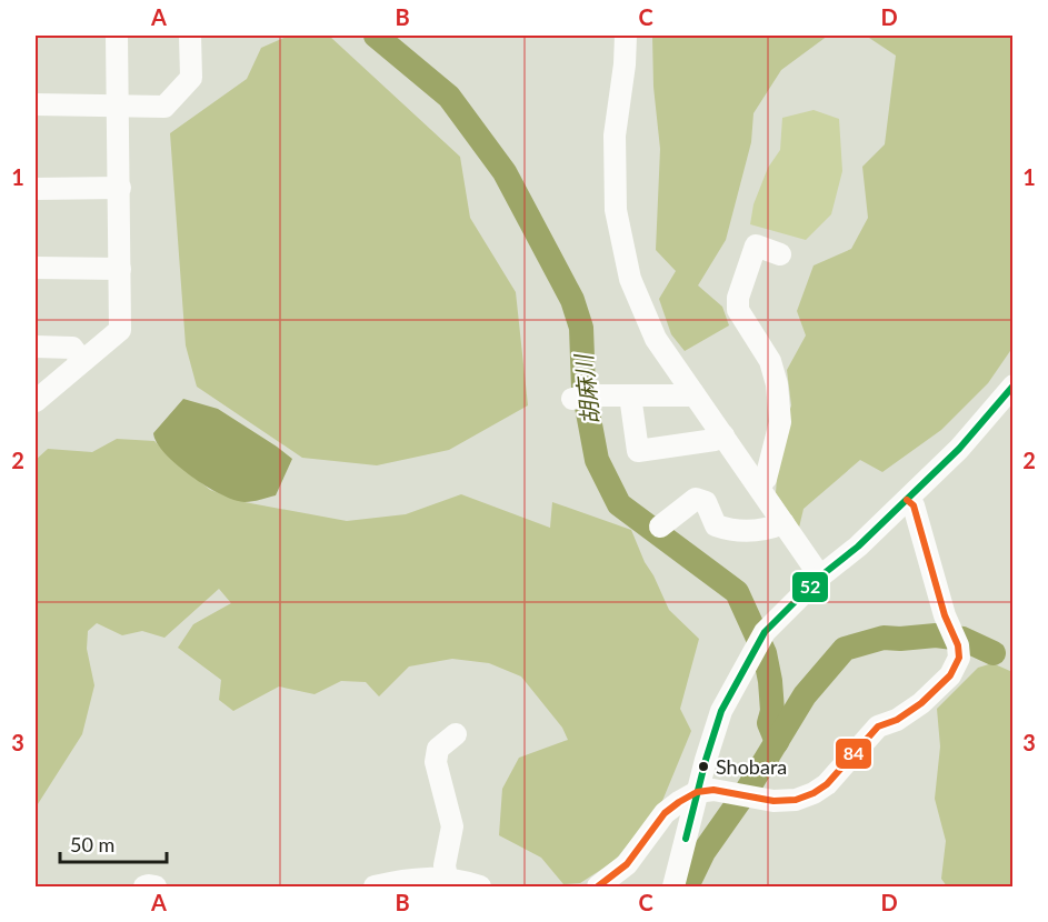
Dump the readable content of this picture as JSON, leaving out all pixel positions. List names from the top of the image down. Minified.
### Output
{"water":["胡麻川"],"places":["Shobara"],"lines":["transit line 52","transit line 84"],"scale_bar":"50 m","grid":{"columns":["A","B","C","D"],"rows":["1","2","3"]}}
